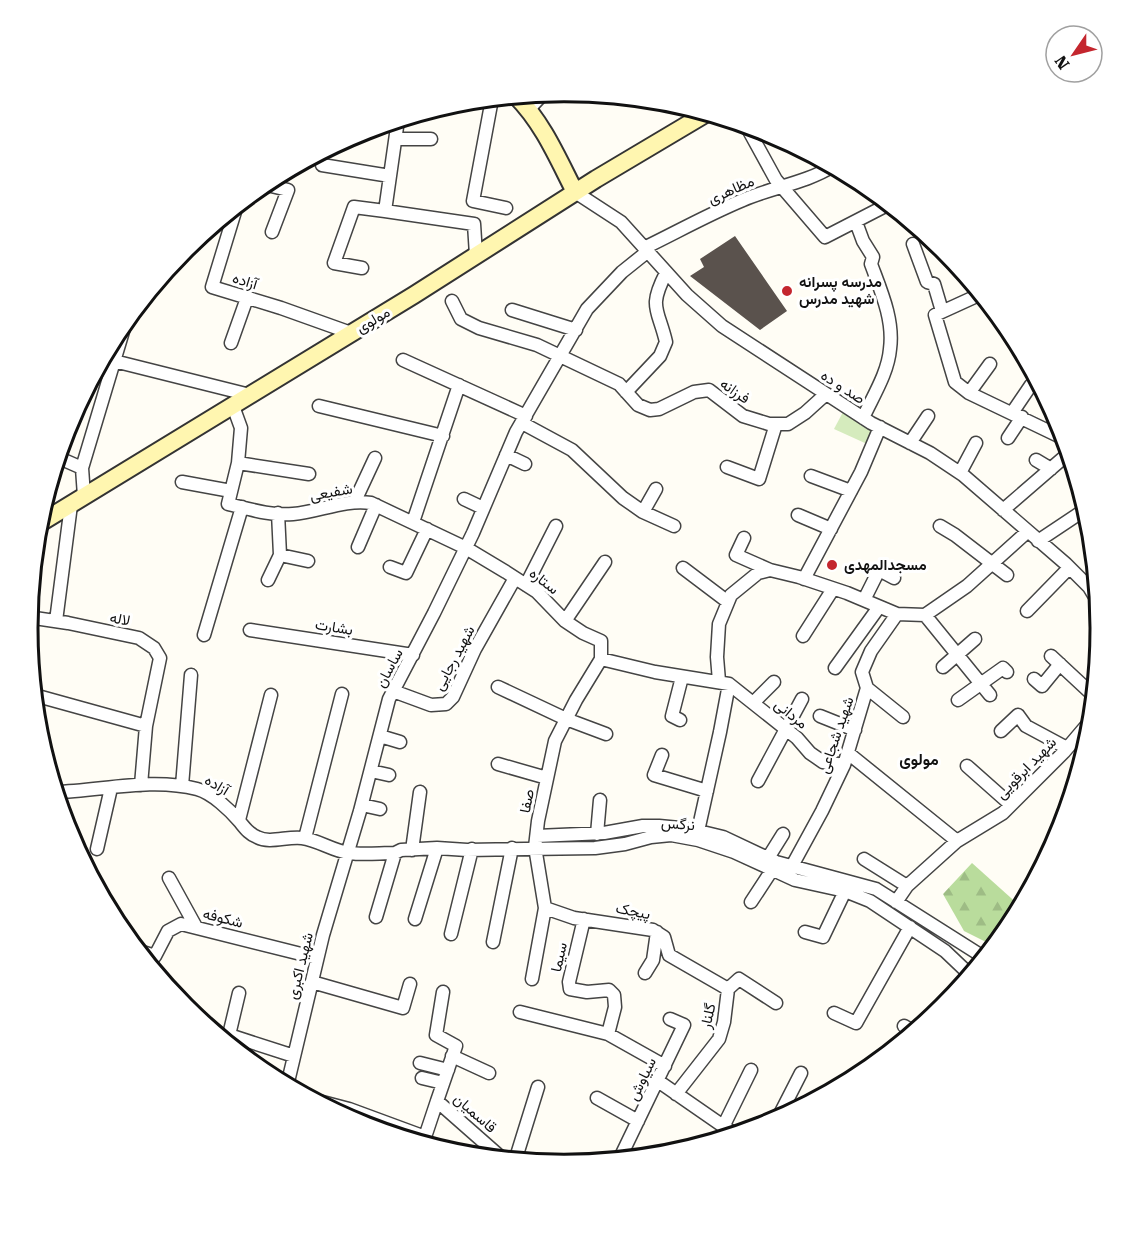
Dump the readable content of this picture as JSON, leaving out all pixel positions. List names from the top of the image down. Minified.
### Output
{"streets":{"main road":["مولوی"],"street":["مظاهری","آزاده","صد و ده","فرزانه","شفیعی","ستاره","لاله","بشارت","شهید رجایی","ساسان","مردانی","شهید شجاعی","شهید ابرقویی","صفا","نرگس","پیچک","شکوفه","سیما","شهید اکبری","گلنار","سیاوش","قاسمیان"]},"crossings":[["مظاهری","صد و ده"],["مظاهری","ساسان"],["آزاده","مولوی"],["آزاده","لاله"],["آزاده","ساسان"],["آزاده","نرگس"],["آزاده","شهید اکبری"],["مولوی","صد و ده"],["صد و ده","ساسان"],["فرزانه","ساسان"],["شفیعی","ستاره"],["شفیعی","ساسان"],["ستاره","شهید رجایی"],["ستاره","ساسان"],["ستاره","صفا"],["بشارت","ساسان"],["شهید رجایی","ساسان"],["ساسان","نرگس"],["ساسان","شهید اکبری"],["مردانی","شهید شجاعی"],["شهید شجاعی","نرگس"],["شهید ابرقویی","نرگس"],["صفا","نرگس"],["صفا","پیچک"],["نرگس","شهید اکبری"],["پیچک","سیما"],["پیچک","گلنار"],["شکوفه","شهید اکبری"]],"districts":["مولوی"],"places":["مدرسه پسرانه شهید مدرس","مسجدالمهدی"],"north":"bottom left"}
